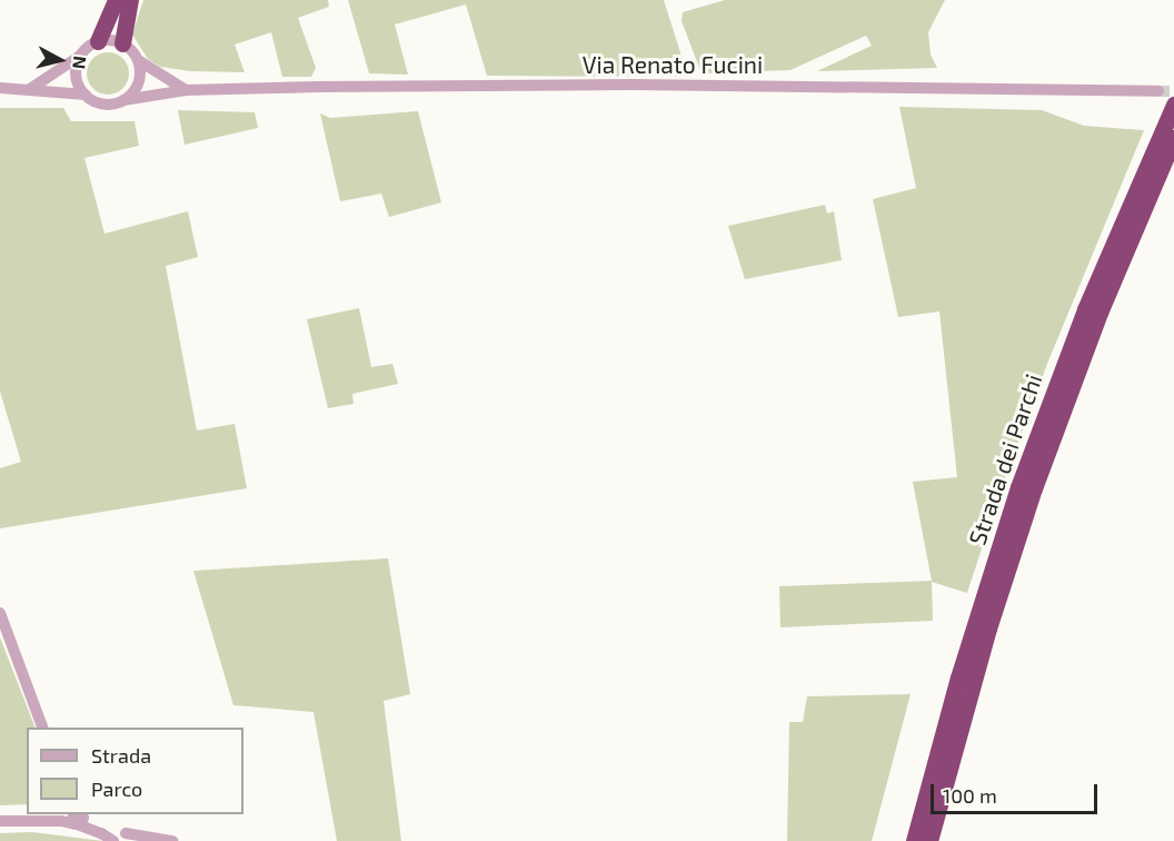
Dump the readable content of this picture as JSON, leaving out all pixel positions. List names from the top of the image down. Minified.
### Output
{"streets":{"highway":["Strada dei Parchi"],"street":["Via Renato Fucini"]},"legend":["Strada","Parco"],"scale_bar":"100 m","north":"right"}
